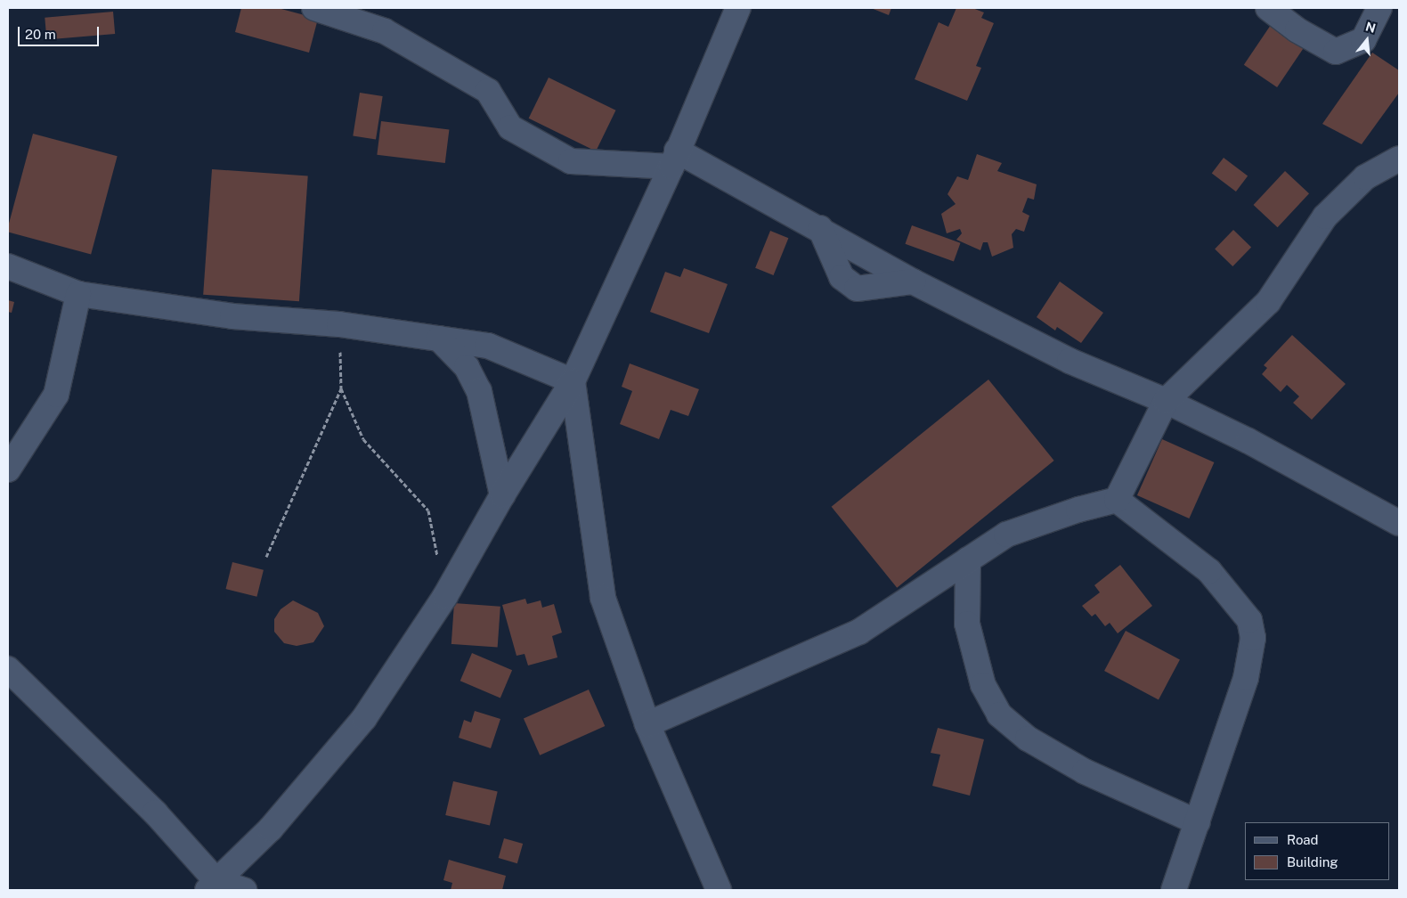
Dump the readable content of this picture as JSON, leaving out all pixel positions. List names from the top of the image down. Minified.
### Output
{"legend":["Road","Building"],"scale_bar":"20 m","north":"top"}
